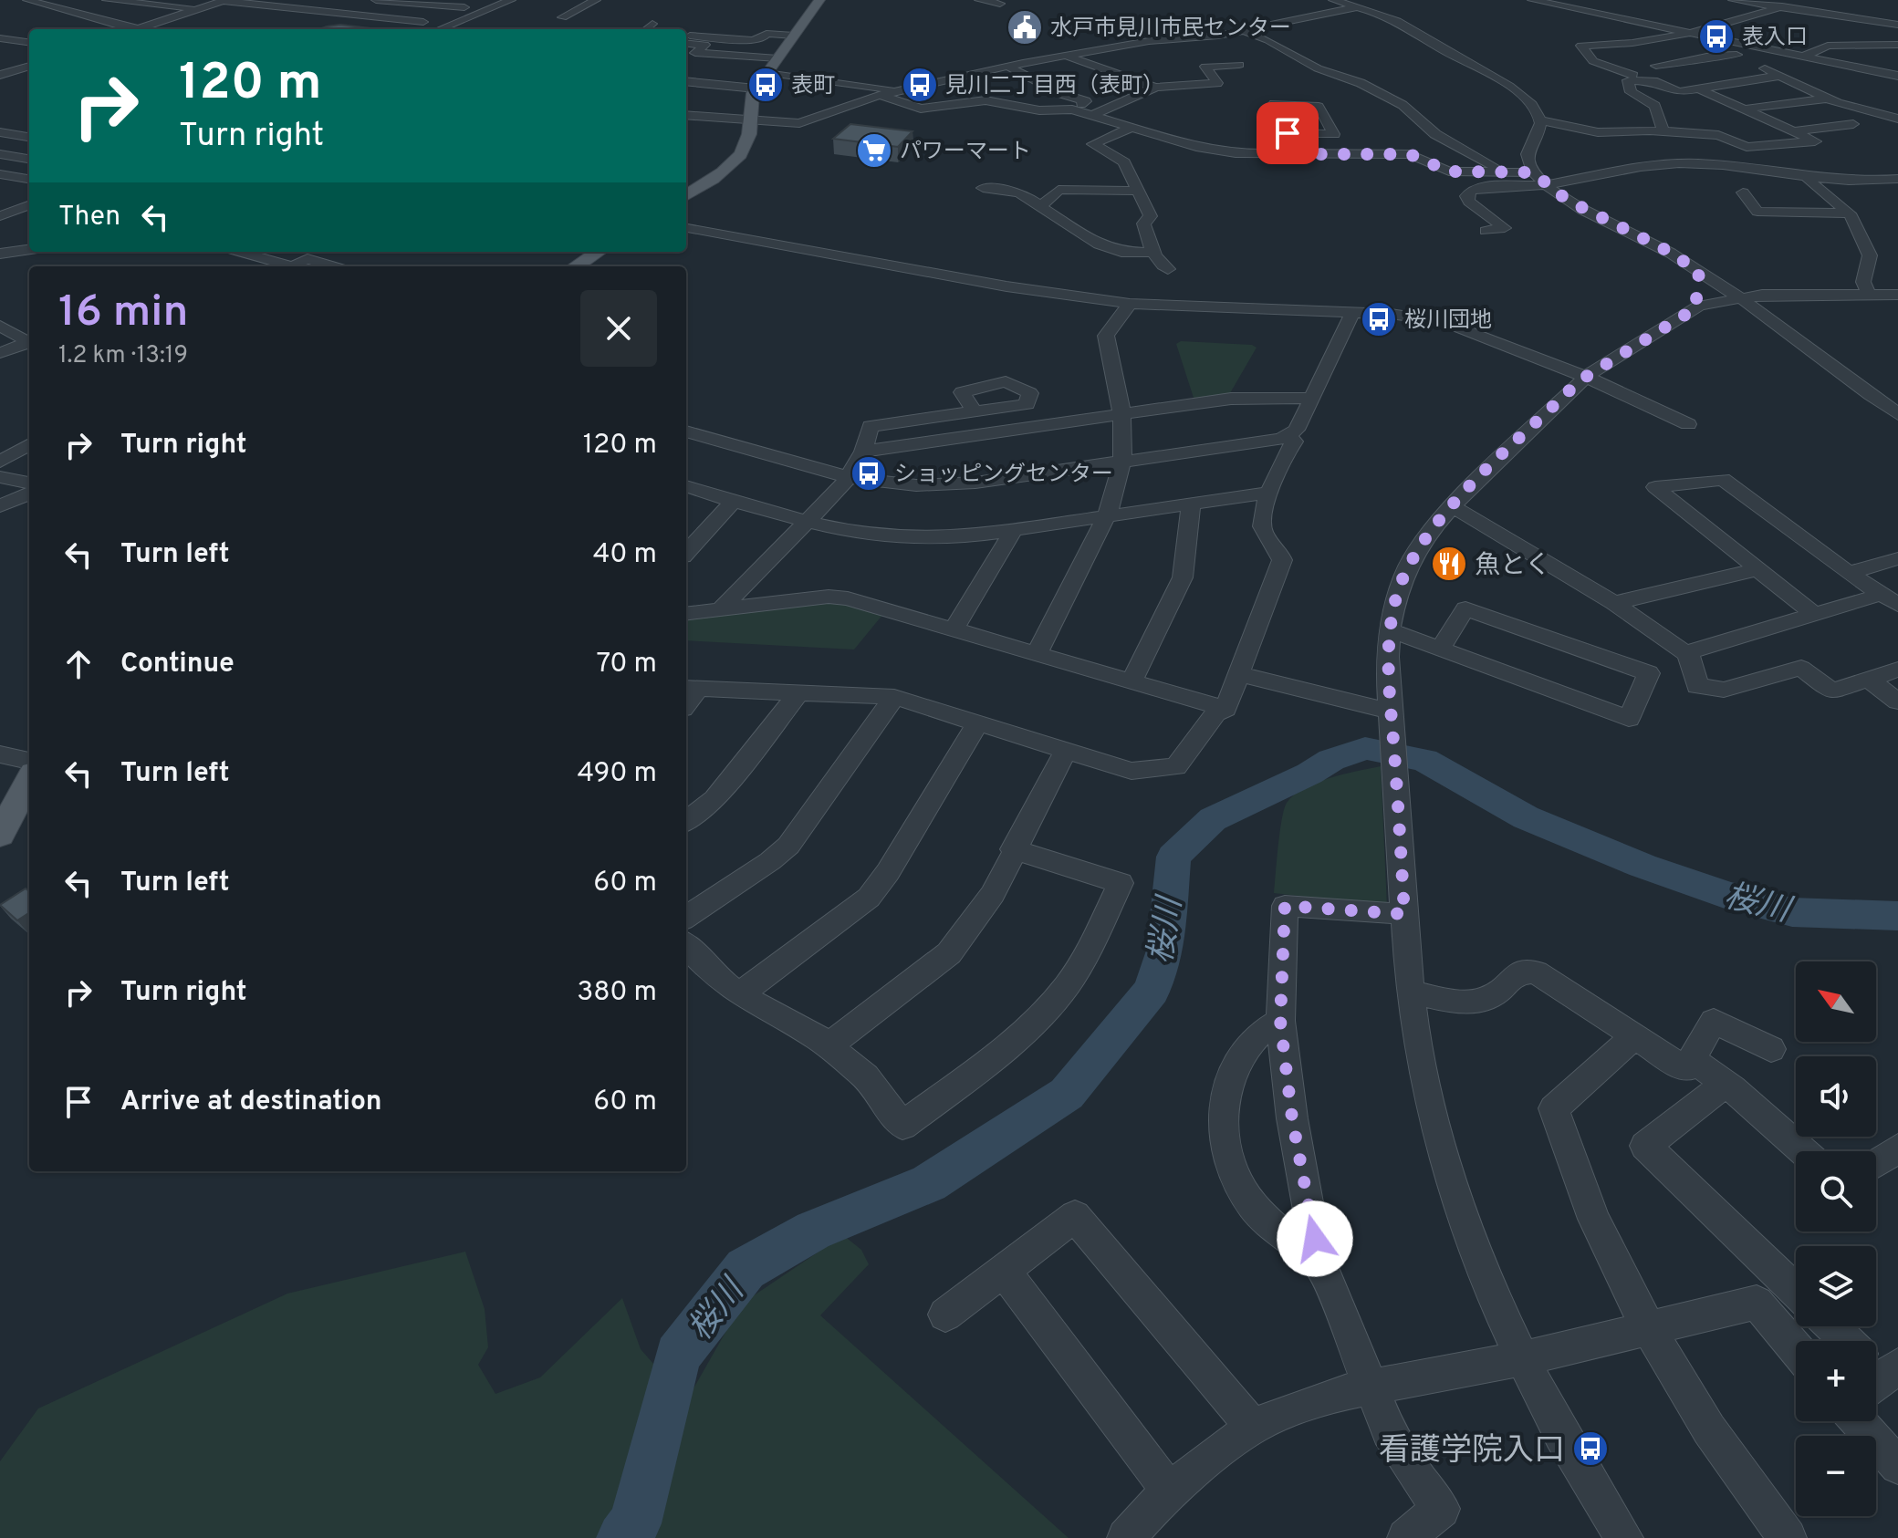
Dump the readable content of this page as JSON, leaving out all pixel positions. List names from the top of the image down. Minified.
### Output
{"water":["桜川"],"places":{"public building":["水戸市見川市民センター"],"bus stop":["表入口","表町","見川二丁目西（表町）","桜川団地","ショッピングセンター","看護学院入口"],"supermarket":["パワーマート"],"restaurant":["魚とく"]},"north":"top left","page":{"turn":["120 m","Turn right"],"then":"Then","heading":["16 min","1.2 km · 13:19"],"list":[{"name":"Turn right","value":"120 m"},{"name":"Turn left","value":"40 m"},{"name":"Continue","value":"70 m"},{"name":"Turn left","value":"490 m"},{"name":"Turn left","value":"60 m"},{"name":"Turn right","value":"380 m"},{"name":"Arrive at destination","value":"60 m"}],"map_buttons":["+","−"]}}
